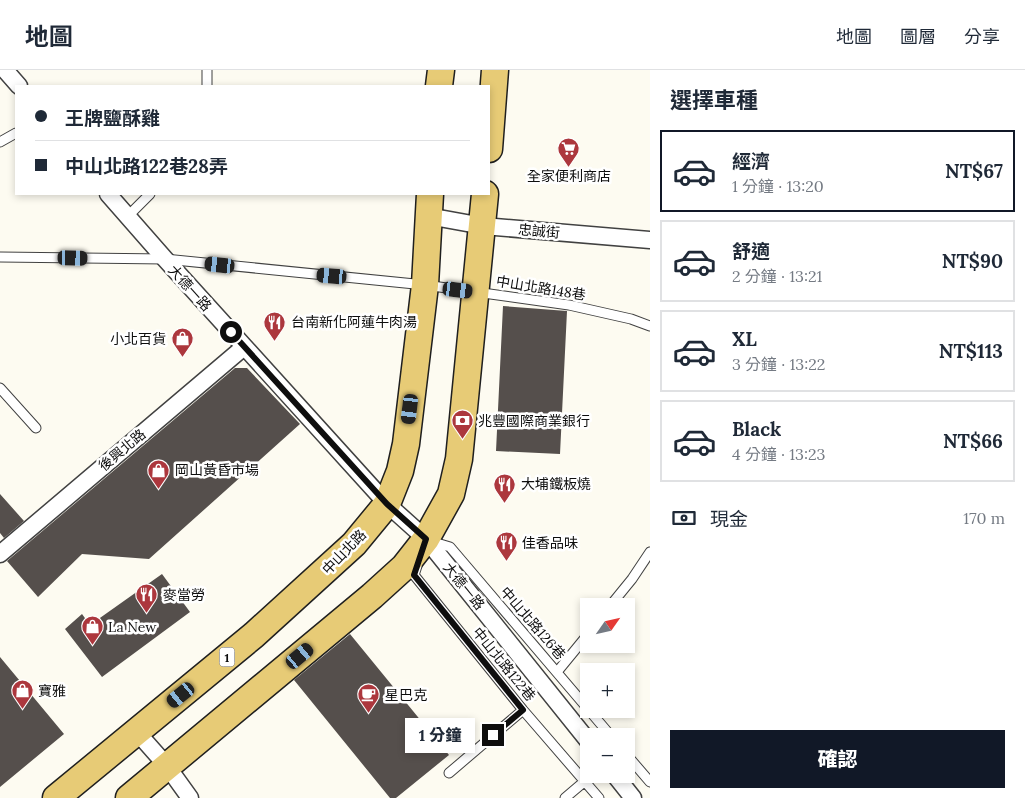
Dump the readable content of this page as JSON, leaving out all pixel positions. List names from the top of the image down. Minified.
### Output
{"streets":{"main road":["中山北路","1"],"street":["忠誠街","大德一路","後興北路"],"lane":["中山北路148巷","中山北路126巷","中山北路122巷"]},"crossings":[["忠誠街","中山北路"],["大德一路","中山北路148巷"],["大德一路","後興北路"],["大德一路","中山北路"],["大德一路","中山北路126巷"],["大德一路","中山北路122巷"],["中山北路148巷","中山北路"],["中山北路126巷","中山北路122巷"]],"places":{"supermarket":["全家便利商店"],"restaurant":["台南新化阿蓮牛肉湯","大埔鐵板燒","佳香品味","麥當勞"],"shop":["小北百貨","岡山黃昏市場","La New","寶雅"],"bank":["兆豐國際商業銀行"],"cafe":["星巴克"]},"north":"top right","page":{"header":"地圖","nav":["地圖","圖層","分享"],"heading":"選擇車種","banner":["王牌鹽酥雞","中山北路122巷28弄"],"list":[{"name":"經濟","note":"1 分鐘 · 13:20","value":"NT$67"},{"name":"舒適","note":"2 分鐘 · 13:21","value":"NT$90"},{"name":"XL","note":"3 分鐘 · 13:22","value":"NT$113"},{"name":"Black","note":"4 分鐘 · 13:23","value":"NT$66"}],"pay":["現金","170 m"],"map_buttons":["+","−"],"bubble":"1 分鐘","buttons":"確認"}}
